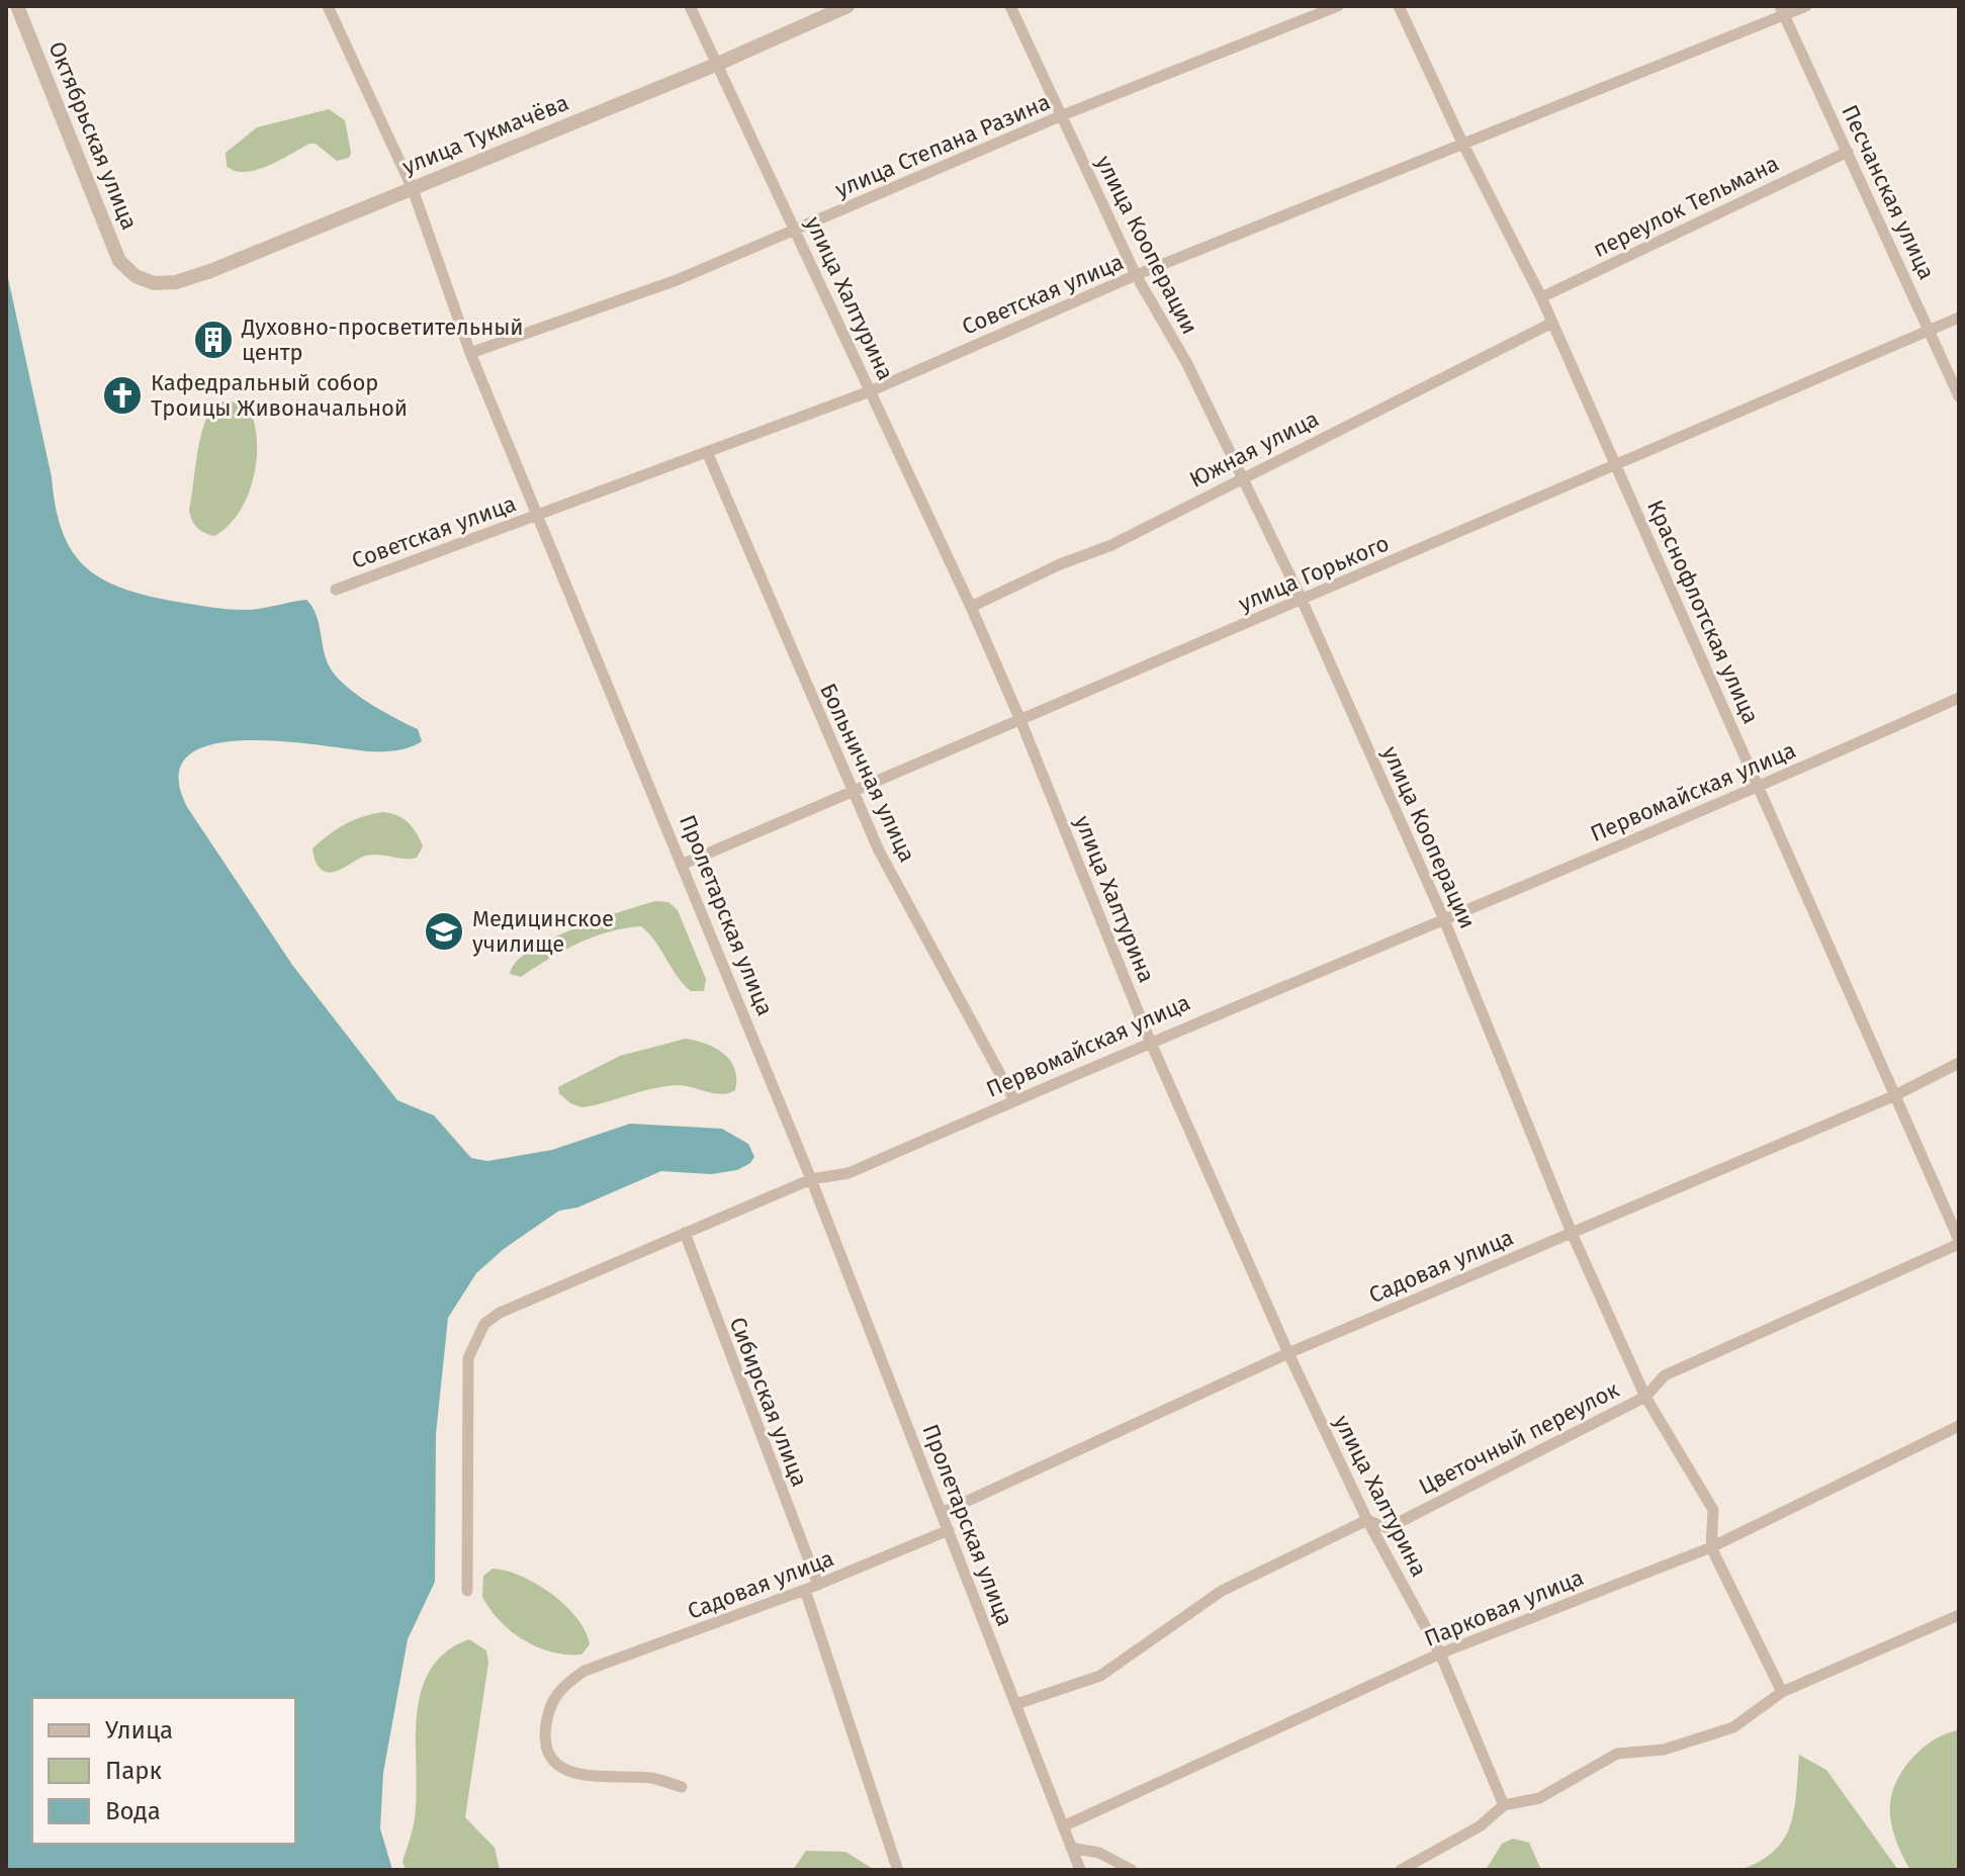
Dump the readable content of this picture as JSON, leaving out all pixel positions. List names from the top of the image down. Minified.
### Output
{"streets":{"street":["улица Тукмачёва","Октябрьская улица","улица Степана Разина","Песчанская улица","переулок Тельмана","улица Кооперации","Советская улица","улица Халтурина","Южная улица","улица Горького","Краснофлотская улица","Больничная улица","Первомайская улица","Пролетарская улица","Садовая улица","Сибирская улица","Цветочный переулок","Парковая улица"]},"crossings":[["улица Тукмачёва","Октябрьская улица"],["улица Тукмачёва","улица Халтурина"],["улица Тукмачёва","Пролетарская улица"],["улица Степана Разина","улица Кооперации"],["улица Степана Разина","улица Халтурина"],["улица Степана Разина","Пролетарская улица"],["Песчанская улица","переулок Тельмана"],["Песчанская улица","Советская улица"],["Песчанская улица","улица Горького"],["переулок Тельмана","Краснофлотская улица"],["улица Кооперации","Советская улица"],["улица Кооперации","Южная улица"],["улица Кооперации","улица Горького"],["улица Кооперации","Первомайская улица"],["улица Кооперации","Садовая улица"],["улица Кооперации","Цветочный переулок"],["улица Кооперации","Парковая улица"],["Советская улица","улица Халтурина"],["Советская улица","Краснофлотская улица"],["Советская улица","Больничная улица"],["Советская улица","Пролетарская улица"],["улица Халтурина","Южная улица"],["улица Халтурина","улица Горького"],["улица Халтурина","Первомайская улица"],["улица Халтурина","Садовая улица"],["улица Халтурина","Цветочный переулок"],["улица Халтурина","Парковая улица"],["Южная улица","Краснофлотская улица"],["улица Горького","Краснофлотская улица"],["улица Горького","Больничная улица"],["улица Горького","Пролетарская улица"],["Краснофлотская улица","Первомайская улица"],["Краснофлотская улица","Садовая улица"],["Краснофлотская улица","Цветочный переулок"],["Больничная улица","Первомайская улица"],["Первомайская улица","Пролетарская улица"],["Первомайская улица","Сибирская улица"],["Пролетарская улица","Садовая улица"],["Пролетарская улица","Цветочный переулок"],["Пролетарская улица","Парковая улица"],["Садовая улица","Сибирская улица"]],"places":{"building":["Духовно-просветительный центр"],"church":["Кафедральный собор Троицы Живоначальной"],"school or university":["Медицинское училище"]},"legend":["Улица","Парк","Вода"]}
